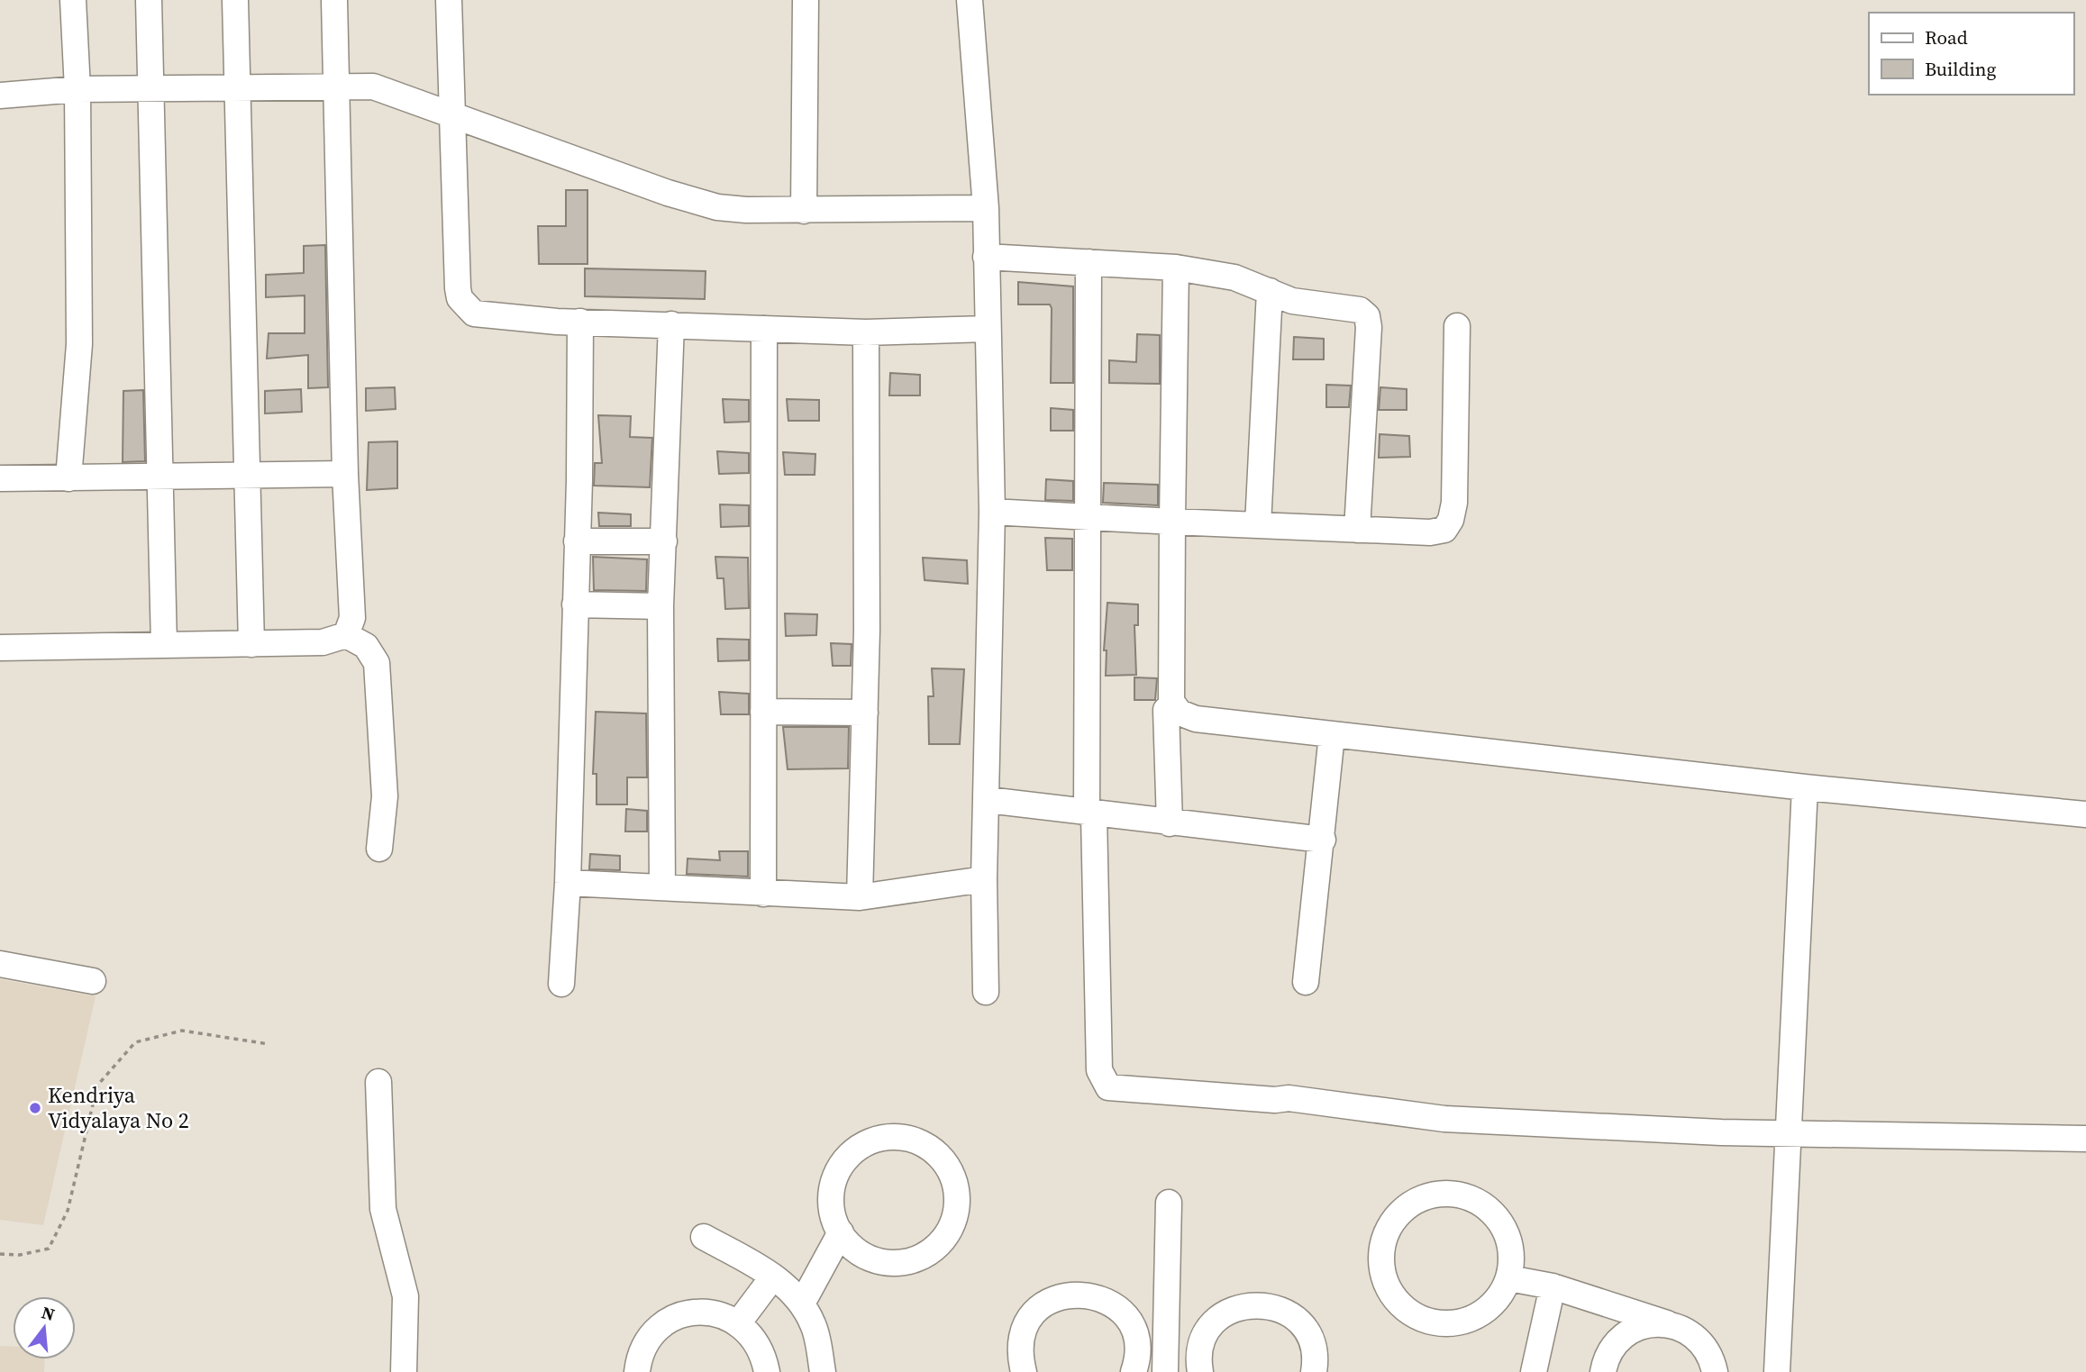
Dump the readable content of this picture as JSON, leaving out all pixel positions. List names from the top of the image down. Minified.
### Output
{"places":["Kendriya Vidyalaya No 2"],"legend":["Road","Building"],"north":"top"}
